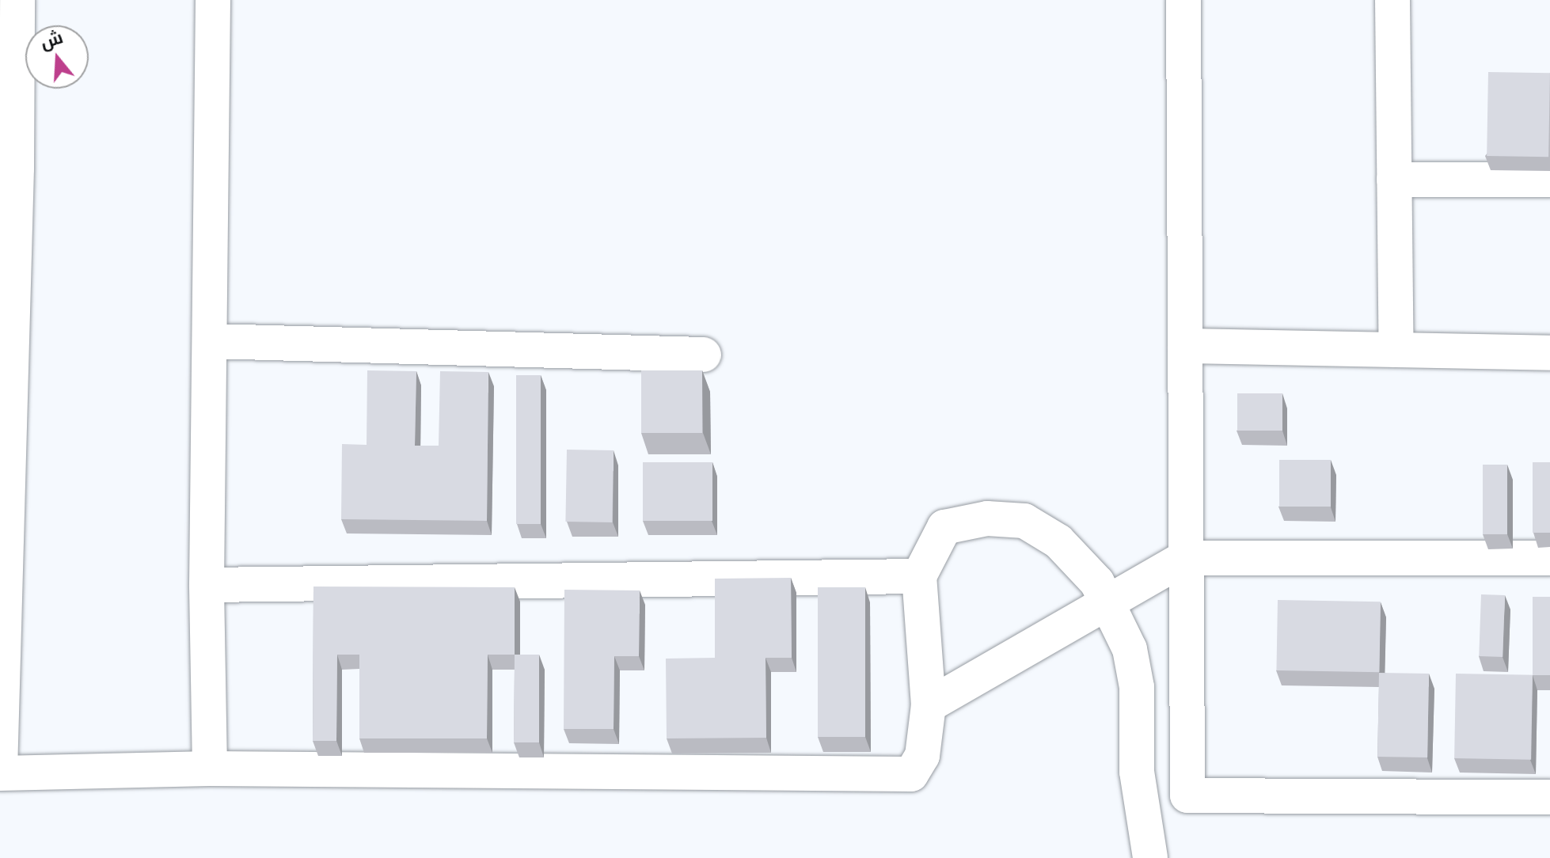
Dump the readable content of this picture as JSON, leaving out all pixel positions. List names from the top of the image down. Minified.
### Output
{"north":"top"}
